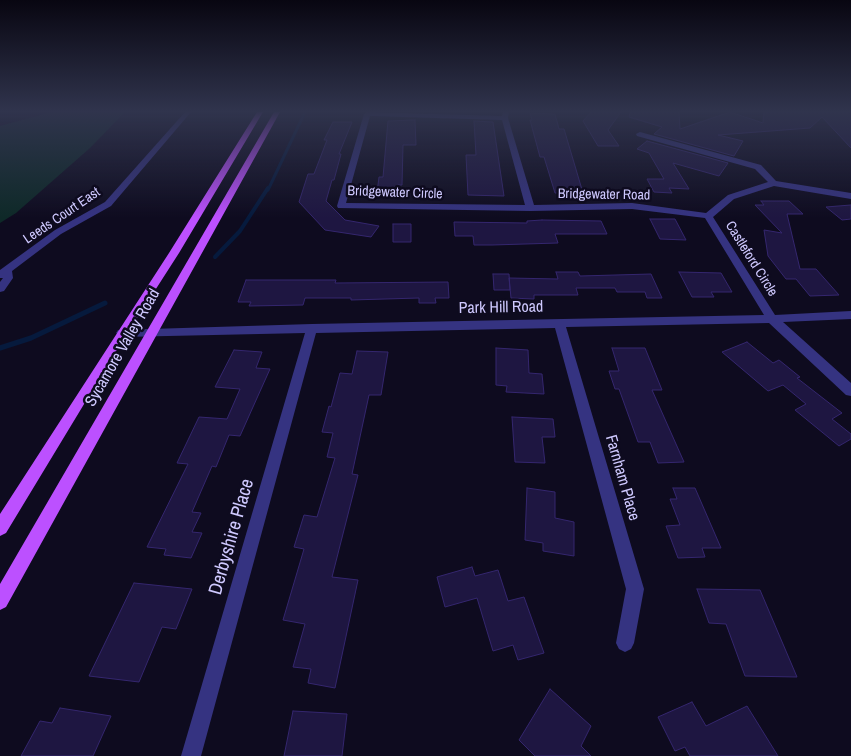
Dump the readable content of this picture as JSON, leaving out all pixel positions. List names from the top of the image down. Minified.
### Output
{"streets":{"main road":["Sycamore Valley Road"],"street":["Bridgewater Circle","Bridgewater Road","Leeds Court East","Castleford Circle","Park Hill Road","Farnham Place","Derbyshire Place"]},"crossings":[["Bridgewater Circle","Bridgewater Road"],["Bridgewater Road","Castleford Circle"],["Castleford Circle","Park Hill Road"],["Park Hill Road","Sycamore Valley Road"],["Park Hill Road","Farnham Place"],["Park Hill Road","Derbyshire Place"]]}
